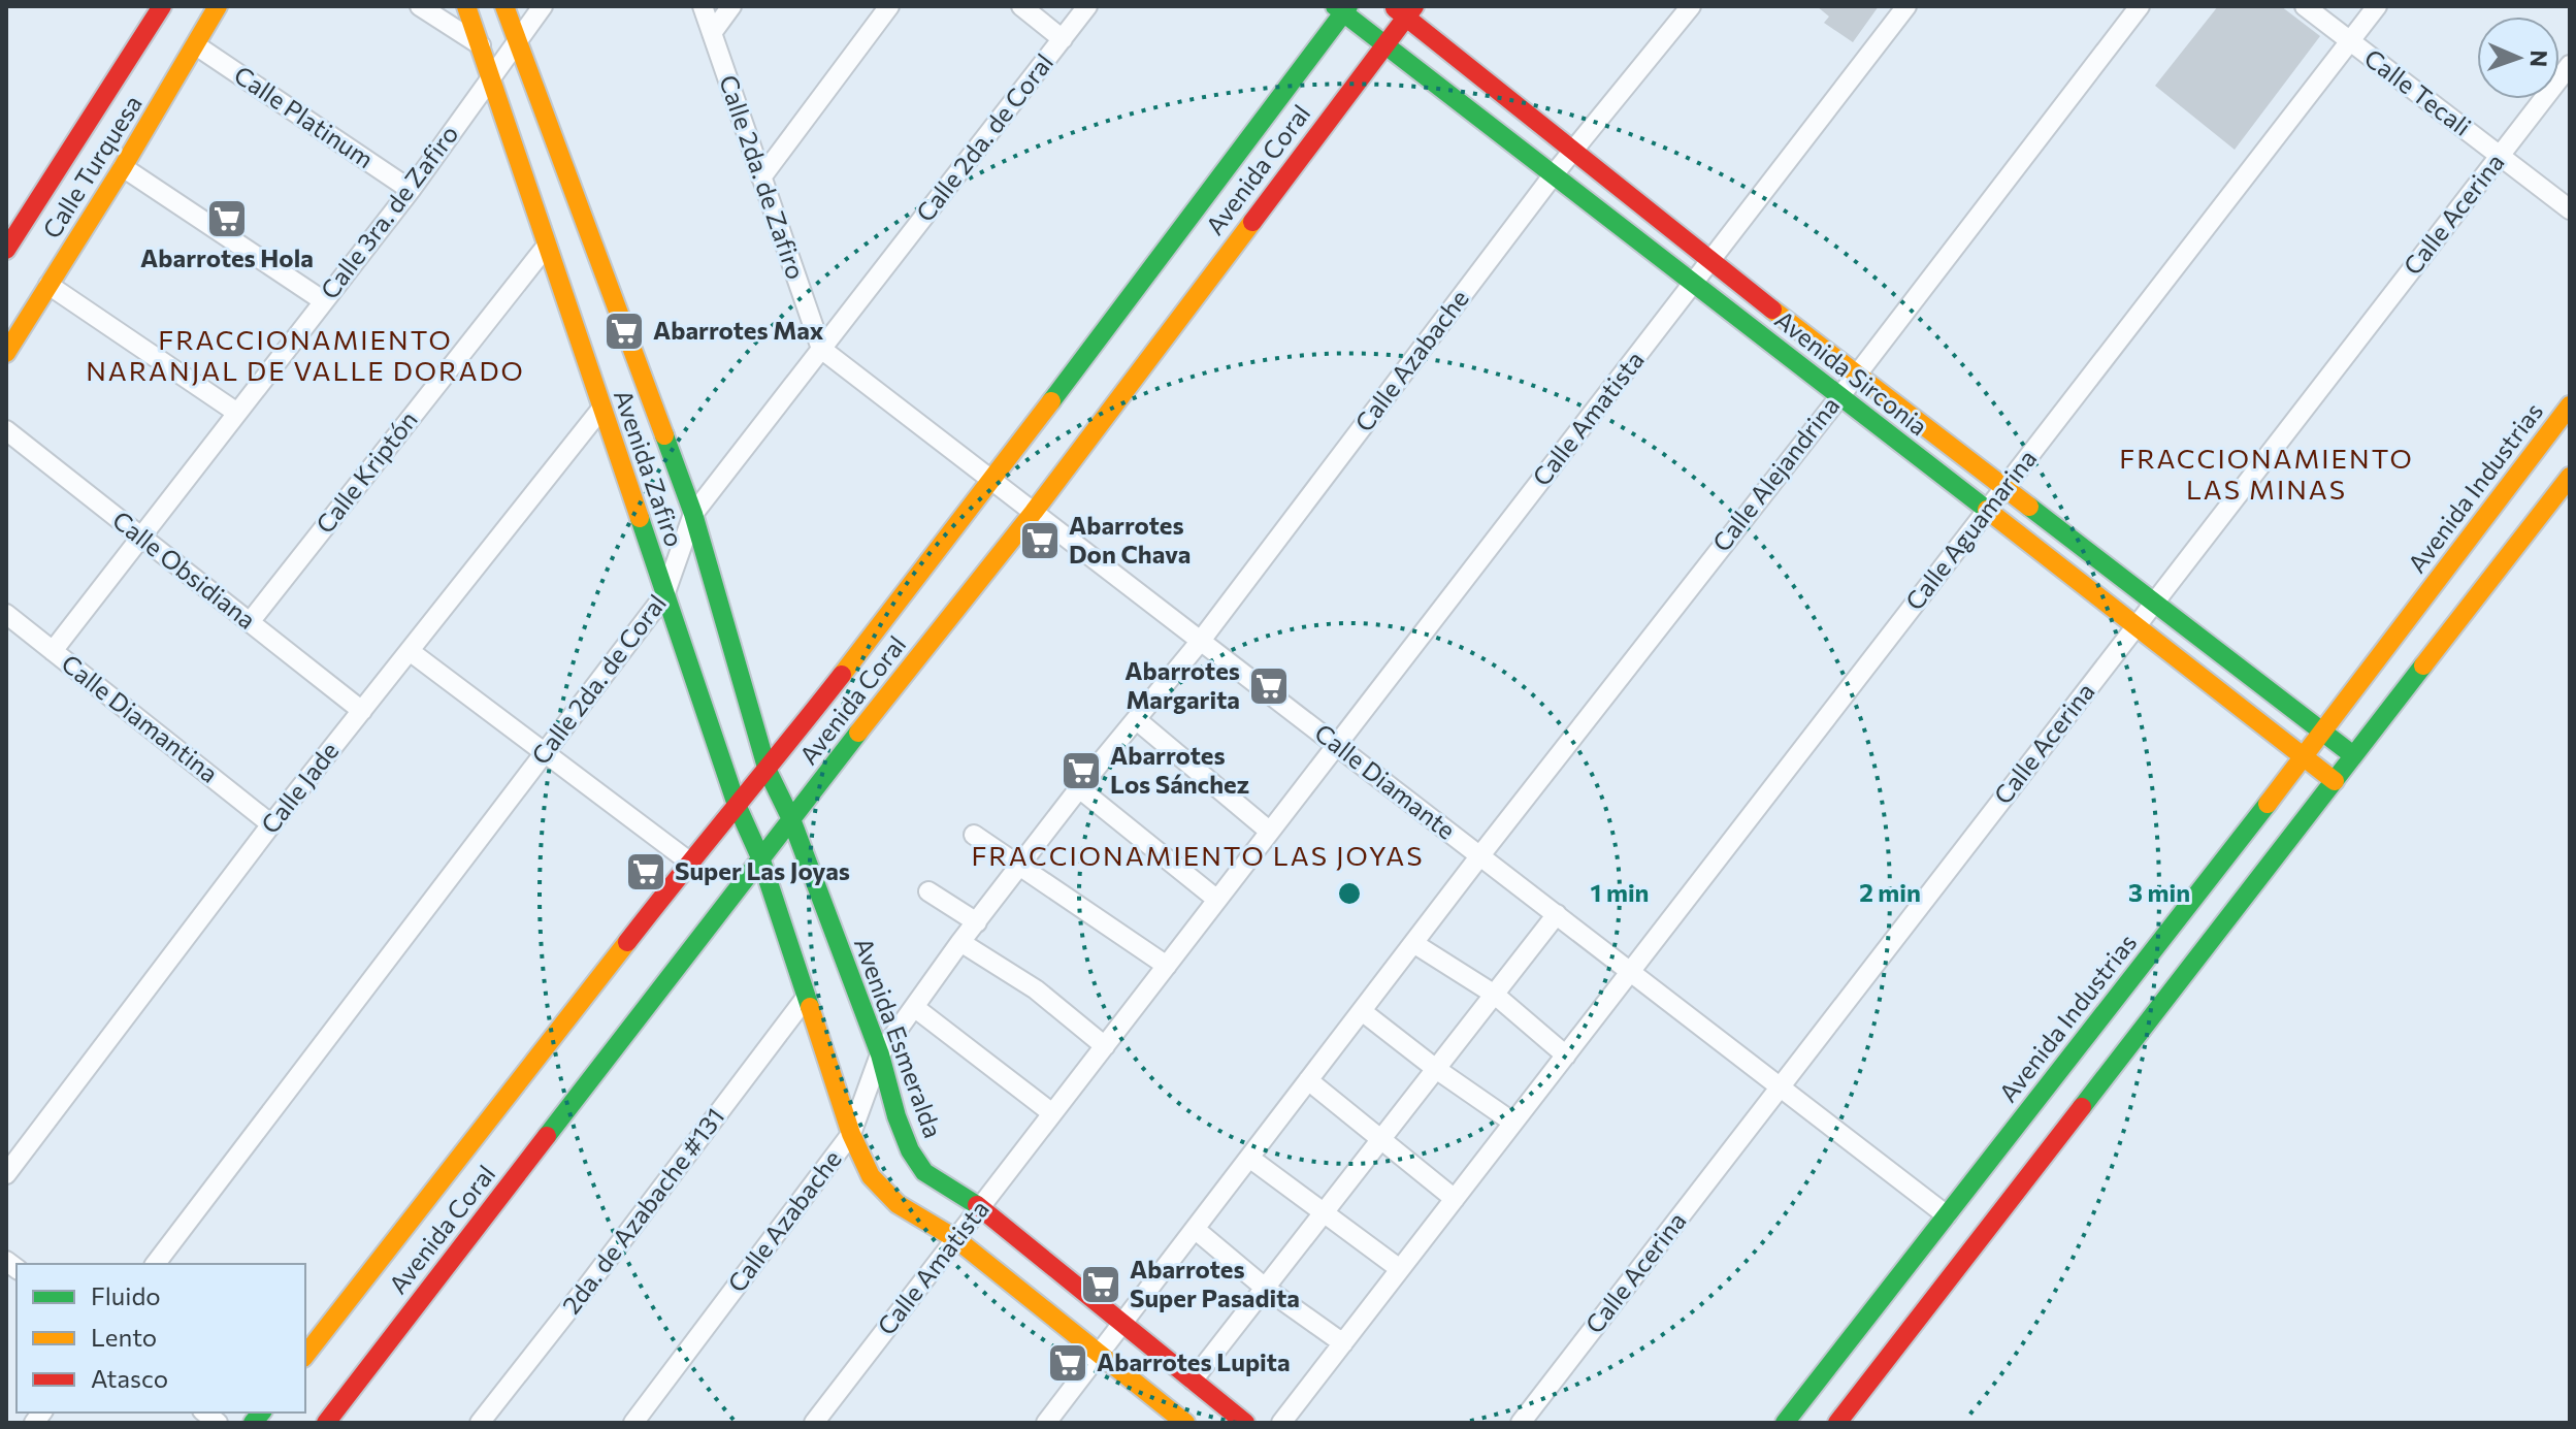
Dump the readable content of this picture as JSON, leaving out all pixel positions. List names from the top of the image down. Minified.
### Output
{"streets":{"street":["Calle Tecali","Calle Platinum","Calle 2da. de Coral","Calle Turquesa","Avenida Coral","Calle 2da. de Zafiro","Calle 3ra. de Zafiro","Calle Acerina","Calle Azabache","Avenida Sirconia","Calle Amatista","Avenida Zafiro","Calle Kriptón","Calle Alejandrina","Avenida Industrias","Calle Aguamarina","Calle Obsidiana","Calle Diamantina","Calle Diamante","Calle Jade","Avenida Esmeralda","2da. de Azabache #131"]},"crossings":[["Calle Tecali","Calle Acerina"],["Calle Tecali","Calle Aguamarina"],["Calle Platinum","Calle Turquesa"],["Calle Platinum","Calle 3ra. de Zafiro"],["Calle 2da. de Coral","Calle 2da. de Zafiro"],["Calle 2da. de Coral","Avenida Zafiro"],["Calle 2da. de Coral","Calle Diamante"],["Avenida Coral","Avenida Sirconia"],["Avenida Coral","Avenida Zafiro"],["Avenida Coral","Calle Diamante"],["Avenida Coral","Avenida Esmeralda"],["Calle 2da. de Zafiro","Calle Diamante"],["Calle 3ra. de Zafiro","Avenida Zafiro"],["Calle 3ra. de Zafiro","Calle Obsidiana"],["Calle 3ra. de Zafiro","Calle Diamantina"],["Calle Acerina","Avenida Sirconia"],["Calle Acerina","Calle Diamante"],["Calle Azabache","Avenida Sirconia"],["Calle Azabache","Calle Diamante"],["Calle Azabache","Avenida Esmeralda"],["Avenida Sirconia","Calle Amatista"],["Avenida Sirconia","Calle Alejandrina"],["Avenida Sirconia","Avenida Industrias"],["Avenida Sirconia","Calle Aguamarina"],["Calle Amatista","Calle Diamante"],["Calle Amatista","Avenida Esmeralda"],["Avenida Zafiro","Calle Kriptón"],["Avenida Zafiro","Calle Jade"],["Avenida Zafiro","Avenida Esmeralda"],["Calle Kriptón","Calle Obsidiana"],["Calle Alejandrina","Calle Diamante"],["Calle Alejandrina","Avenida Esmeralda"],["Avenida Industrias","Calle Diamante"],["Calle Aguamarina","Calle Diamante"],["Calle Obsidiana","Calle Jade"],["Calle Diamantina","Calle Jade"]],"districts":["FRACCIONAMIENTO NARANJAL DE VALLE DORADO","FRACCIONAMIENTO LAS MINAS","FRACCIONAMIENTO LAS JOYAS"],"places":{"supermarket":["Abarrotes Hola","Abarrotes Max","Abarrotes Don Chava","Abarrotes Margarita","Abarrotes Los Sánchez","Super Las Joyas","Abarrotes Super Pasadita","Abarrotes Lupita"]},"legend":["Fluido","Lento","Atasco"],"north":"right","rings":["1 min","2 min","3 min"]}
